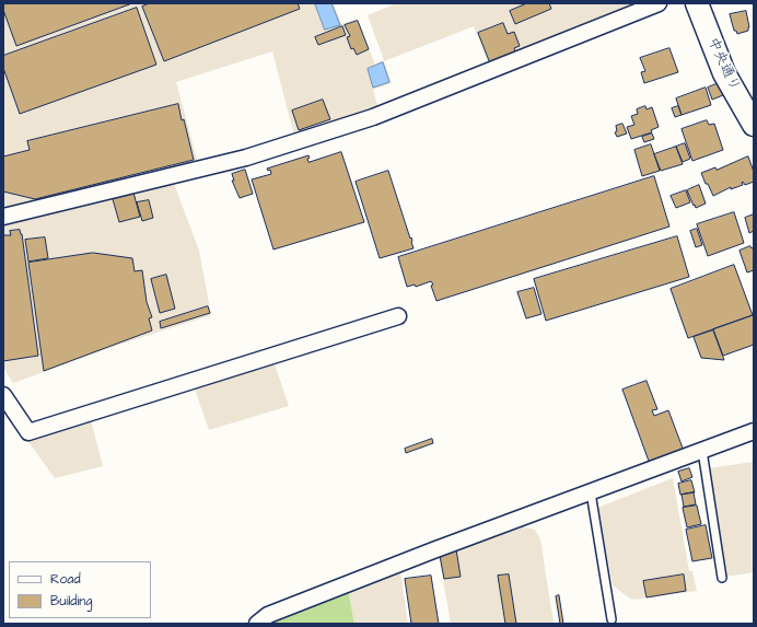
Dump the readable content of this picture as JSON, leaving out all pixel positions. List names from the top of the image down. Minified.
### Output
{"streets":{"street":["中央通り"]},"legend":["Road","Building"]}
